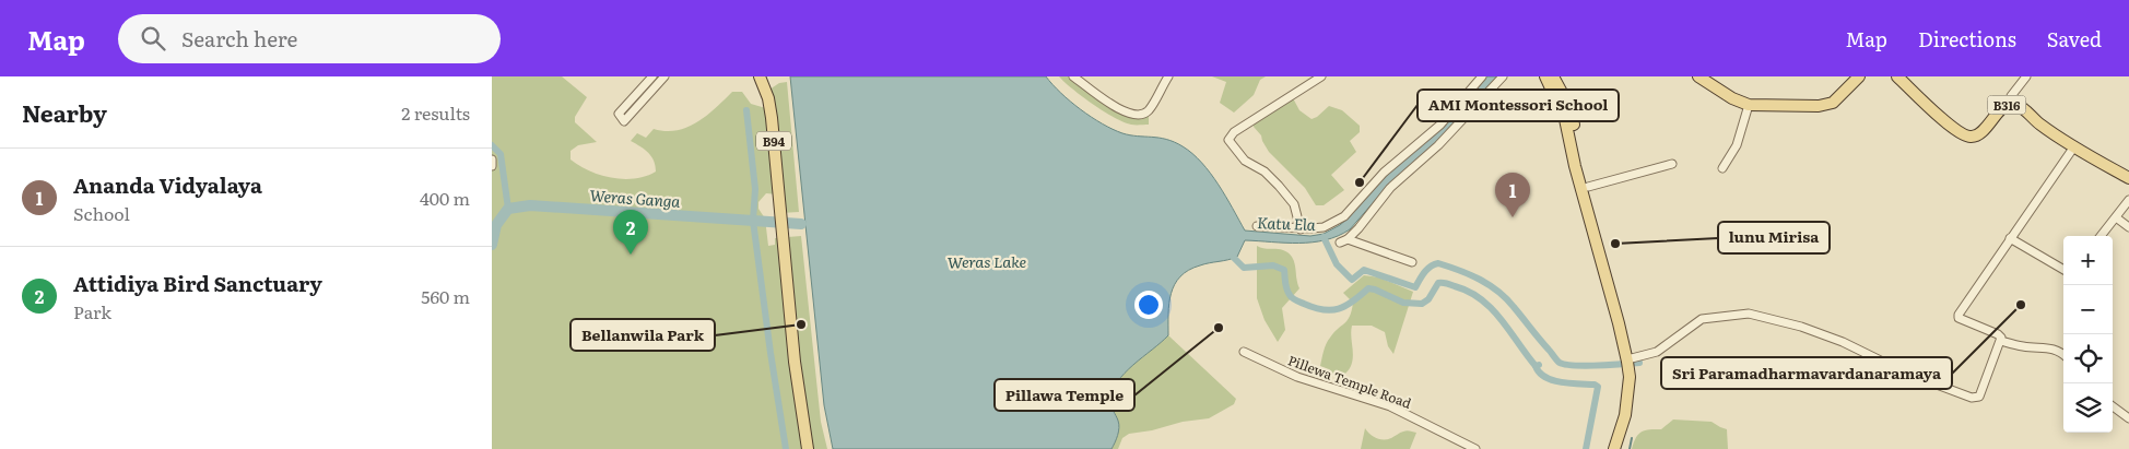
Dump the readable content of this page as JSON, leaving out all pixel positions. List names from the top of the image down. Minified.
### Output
{"streets":{"main road":["B316","B94"],"street":["Pillewa Temple Road"]},"water":["Weras Ganga","Katu Ela","Weras Lake"],"places":["AMI Montessori School","lunu Mirisa","Sri Paramadharmavardanaramaya","Bellanwila Park","Pillawa Temple"],"page":{"header":"Map","search":"Search here","nav":["Map","Directions","Saved"],"heading":["Nearby","2 results"],"list":[{"mark":"1","name":"Ananda Vidyalaya","note":"School","value":"400 m"},{"mark":"2","name":"Attidiya Bird Sanctuary","note":"Park","value":"560 m"}],"pins":["1","2"],"map_buttons":["+","−"]}}
